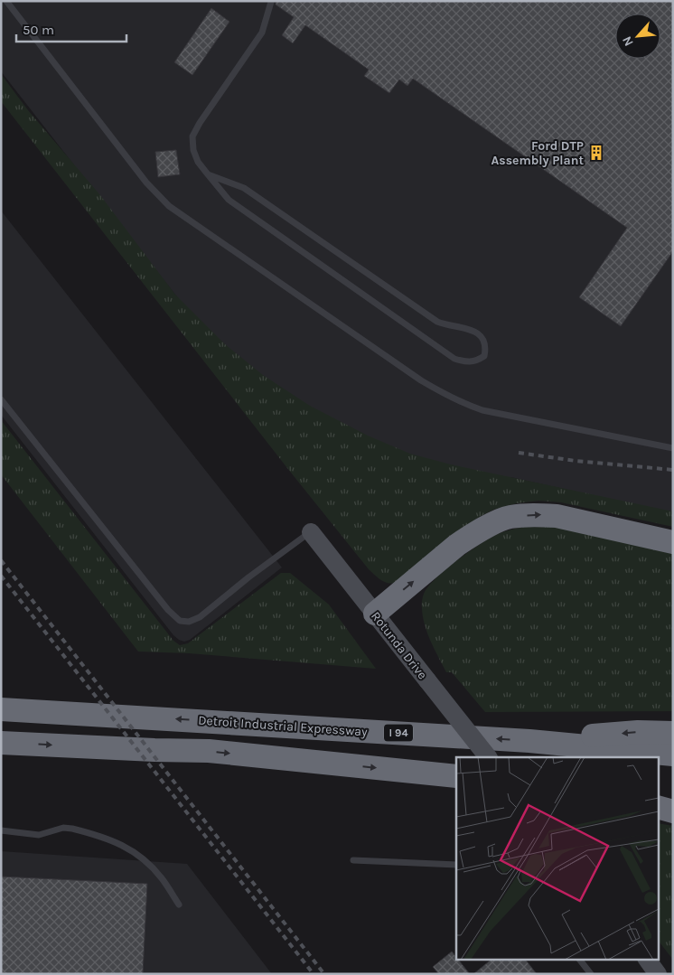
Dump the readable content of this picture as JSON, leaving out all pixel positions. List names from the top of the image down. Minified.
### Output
{"streets":{"highway":["Detroit Industrial Expressway","I 94"],"main road":["Rotunda Drive"]},"places":{"building":["Ford DTP Assembly Plant"]},"scale_bar":"50 m","north":"bottom left"}
